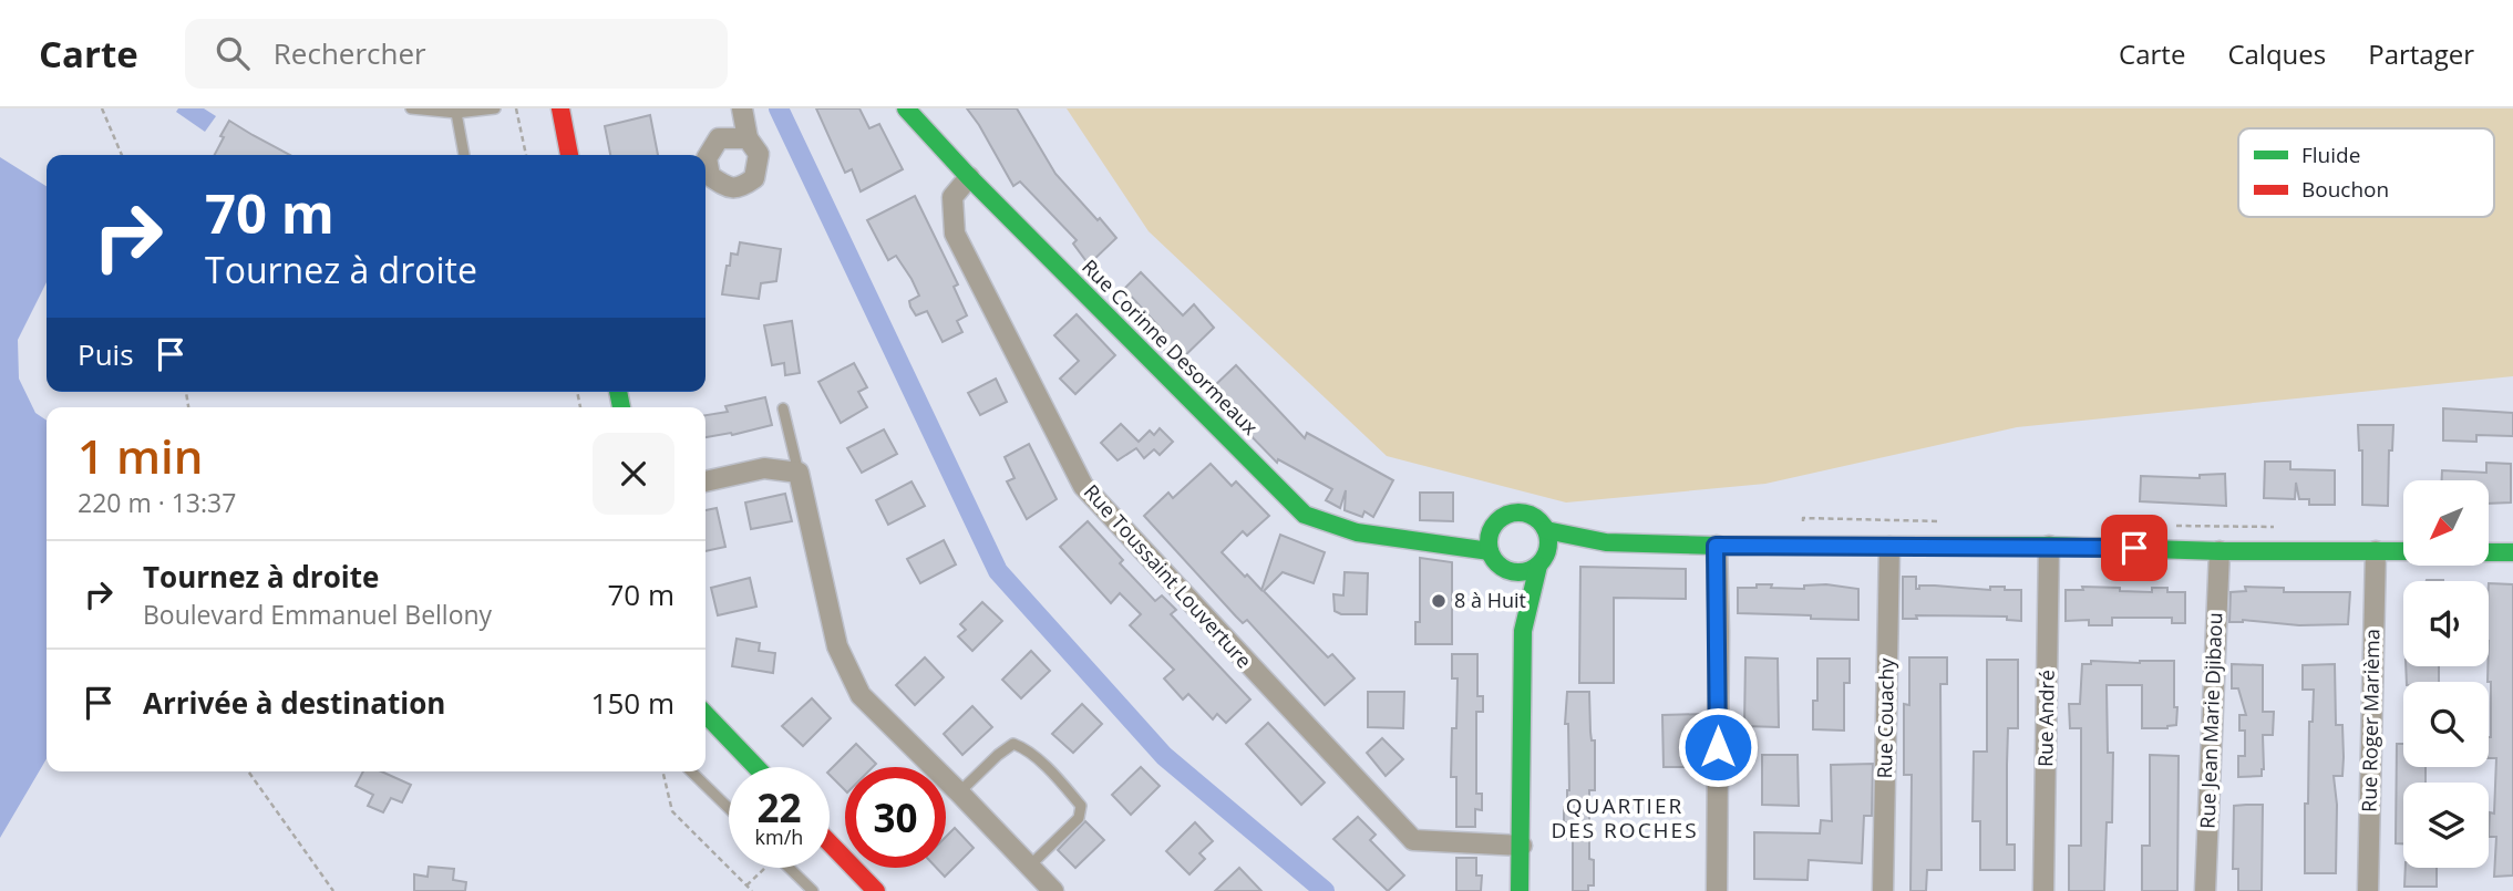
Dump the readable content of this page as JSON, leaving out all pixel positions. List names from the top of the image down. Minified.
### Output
{"streets":{"street":["Rue Corinne Desormeaux","Rue Toussaint Louverture","Rue Couachy","Rue André","Rue Jean Marie Djibaou","Rue Roger Marièma"]},"crossings":[["Rue Corinne Desormeaux","Rue Toussaint Louverture"]],"districts":["QUARTIER DES ROCHES"],"places":["8 à Huit"],"legend":["Fluide","Bouchon"],"north":"bottom left","page":{"header":"Carte","search":"Rechercher","nav":["Carte","Calques","Partager"],"turn":["70 m","Tournez à droite"],"then":"Puis","heading":["1 min","220 m · 13:37"],"list":[{"name":"Tournez à droite","note":"Boulevard Emmanuel Bellony","value":"70 m"},{"name":"Arrivée à destination","value":"150 m"}],"speed":"22 km/h","limit":"30"}}
